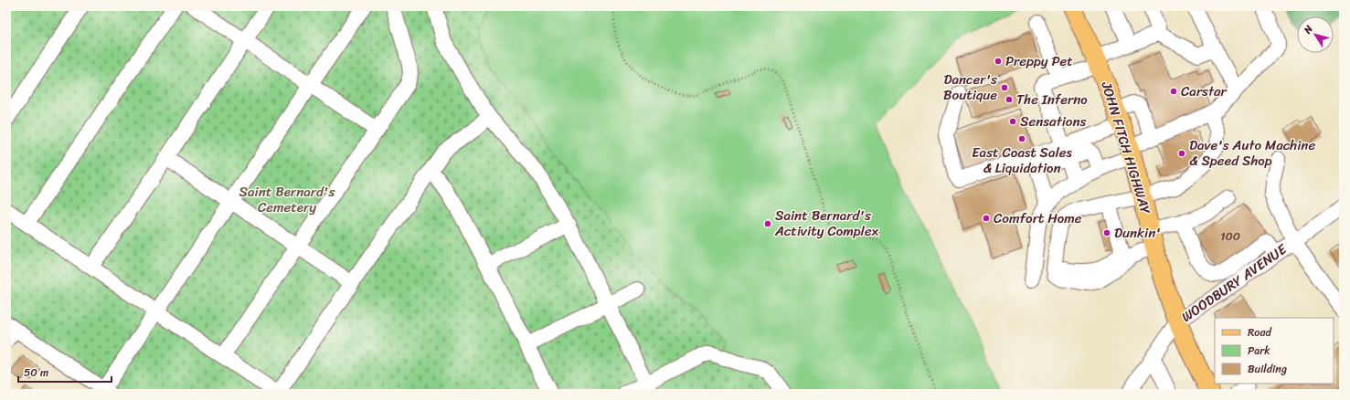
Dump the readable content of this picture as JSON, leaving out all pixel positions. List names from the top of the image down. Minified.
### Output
{"streets":{"main road":["JOHN FITCH HIGHWAY"],"street":["WOODBURY AVENUE"]},"crossings":[["JOHN FITCH HIGHWAY","WOODBURY AVENUE"]],"parks":["Saint Bernard's Cemetery"],"places":["Preppy Pet","Dancer's Boutique","Carstar","The Inferno","Sensations","East Coast Sales & Liquidation","Dave's Auto Machine & Speed Shop","Comfort Home","Saint Bernard's Activity Complex","Dunkin'"],"house_numbers":["100"],"legend":["Road","Park","Building"],"scale_bar":"50 m","north":"top left"}
